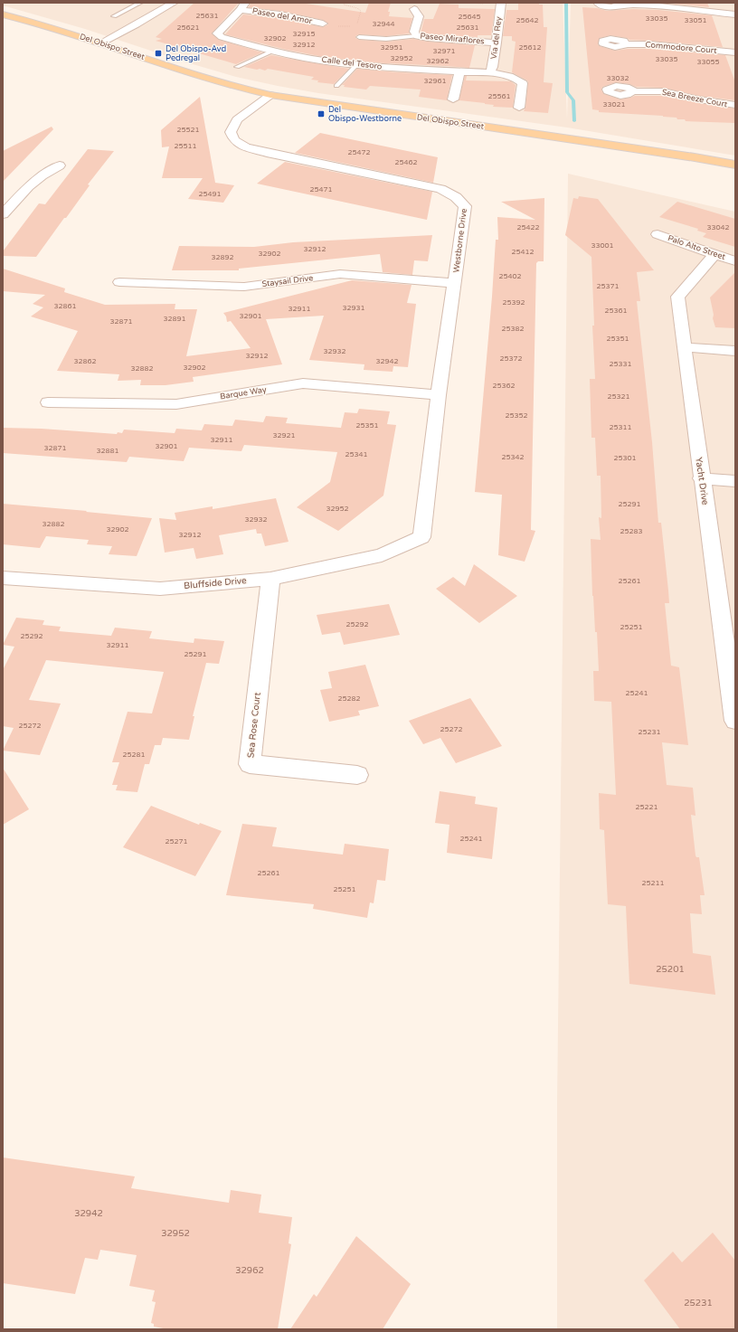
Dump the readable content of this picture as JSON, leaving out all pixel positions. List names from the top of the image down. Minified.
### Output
{"streets":{"main road":["Del Obispo Street"],"street":["Paseo del Amor","Via del Rey","Paseo Miraflores","Commodore Court","Calle del Tesoro","Sea Breeze Court","Westborne Drive","Palo Alto Street","Staysail Drive","Barque Way","Yacht Drive","Bluffside Drive","Sea Rose Court"]},"crossings":[["Paseo del Amor","Calle del Tesoro"],["Via del Rey","Paseo Miraflores"],["Via del Rey","Calle del Tesoro"],["Del Obispo Street","Westborne Drive"],["Westborne Drive","Staysail Drive"],["Westborne Drive","Barque Way"],["Westborne Drive","Bluffside Drive"],["Palo Alto Street","Yacht Drive"],["Bluffside Drive","Sea Rose Court"]],"places":{"transit":["Del Obispo-Avd Pedregal","Del Obispo-Westborne"]},"house_numbers":["25631","25645","33035","25642","33051","32944","25621","25631","32915","32902","32912","32951","25612","32971","32952","33035","32962","33055","33032","32961","25561","33021","25521","25511","25472","25462","25471","25491","25422","33042","33001","32912","25412","32902","32892","25402","25371","25392","32861","32931","32911","25361","32901","32891","32871","25382","25351","32932","32912","25372","32862","32942","25331","32902","32882","25362","25321","25352","25351","25311","32921","32911","32901","32871","32881","25341","25342","25301","25291","32952","32932","32882","32902","25283","32912","25261","25292","25251","25292","32911","25291","25241","25282","25272","25272","25231","25281","25221","25241","25271","25261","25211","25251","25201","32942","32952","32962","25231"]}
